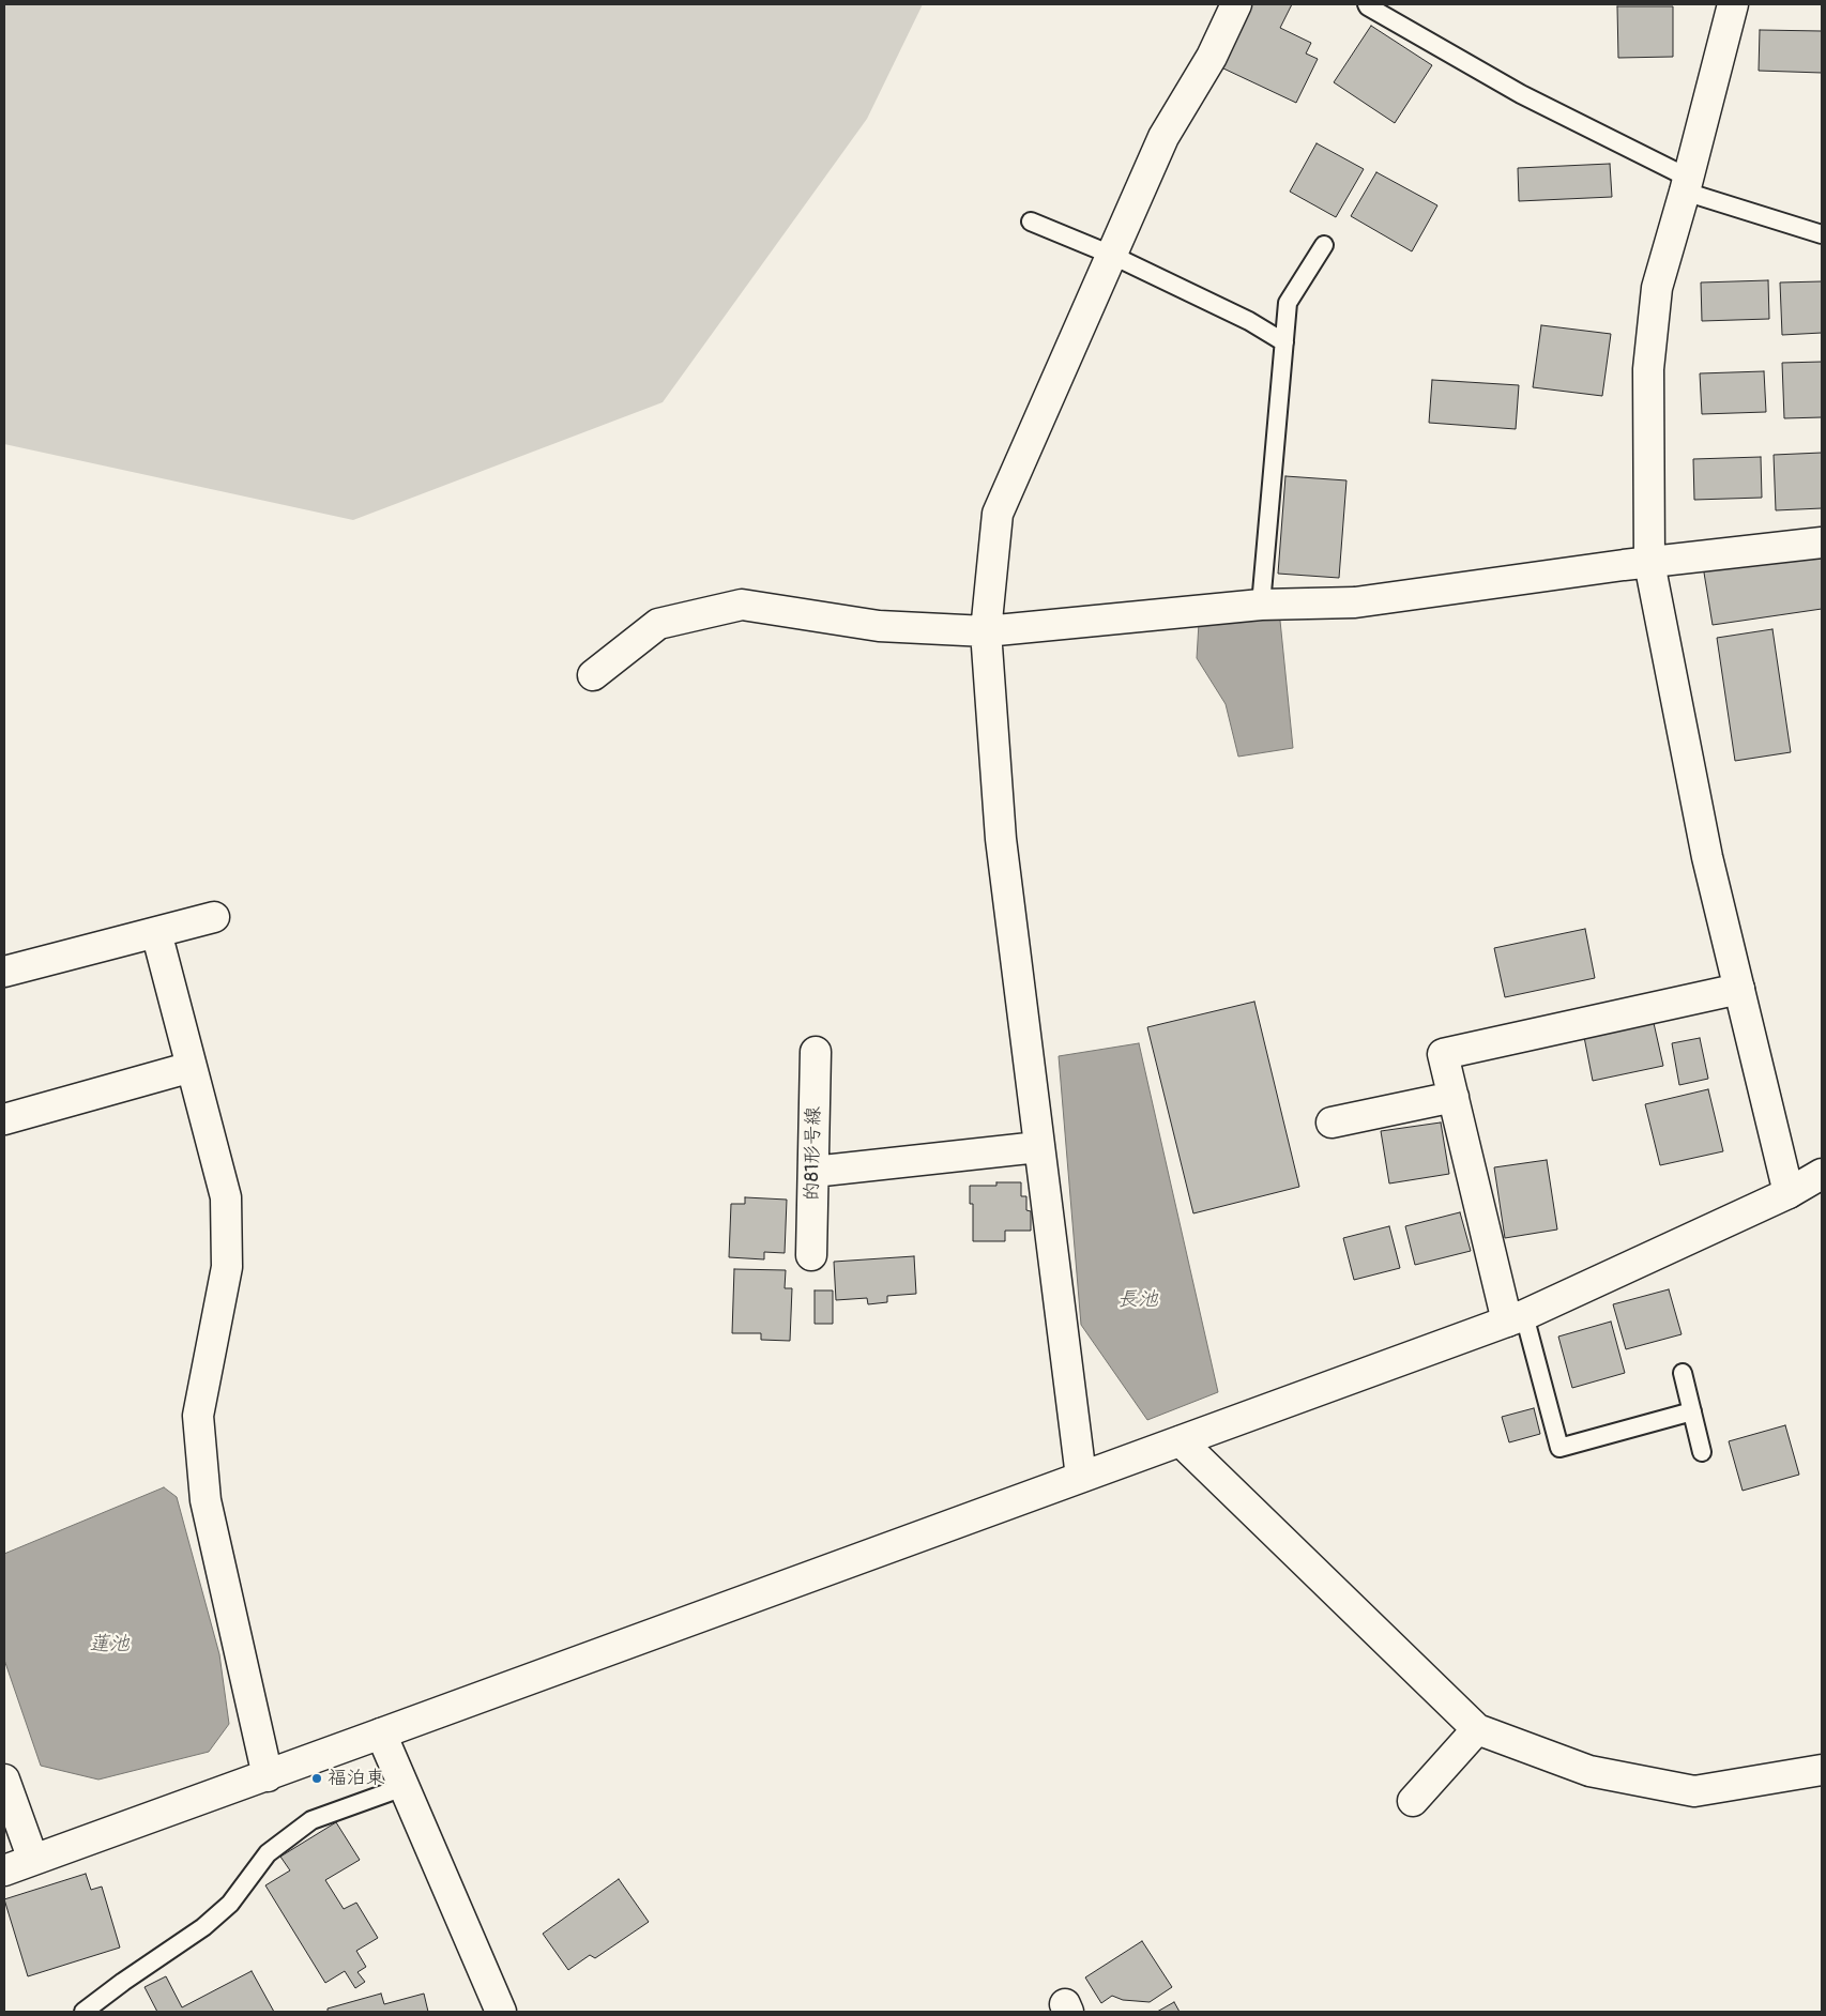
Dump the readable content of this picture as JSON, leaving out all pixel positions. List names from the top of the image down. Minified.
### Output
{"streets":{"street":["的81形号線"]},"water":["長池","蓮池"],"places":["福泊東"]}
